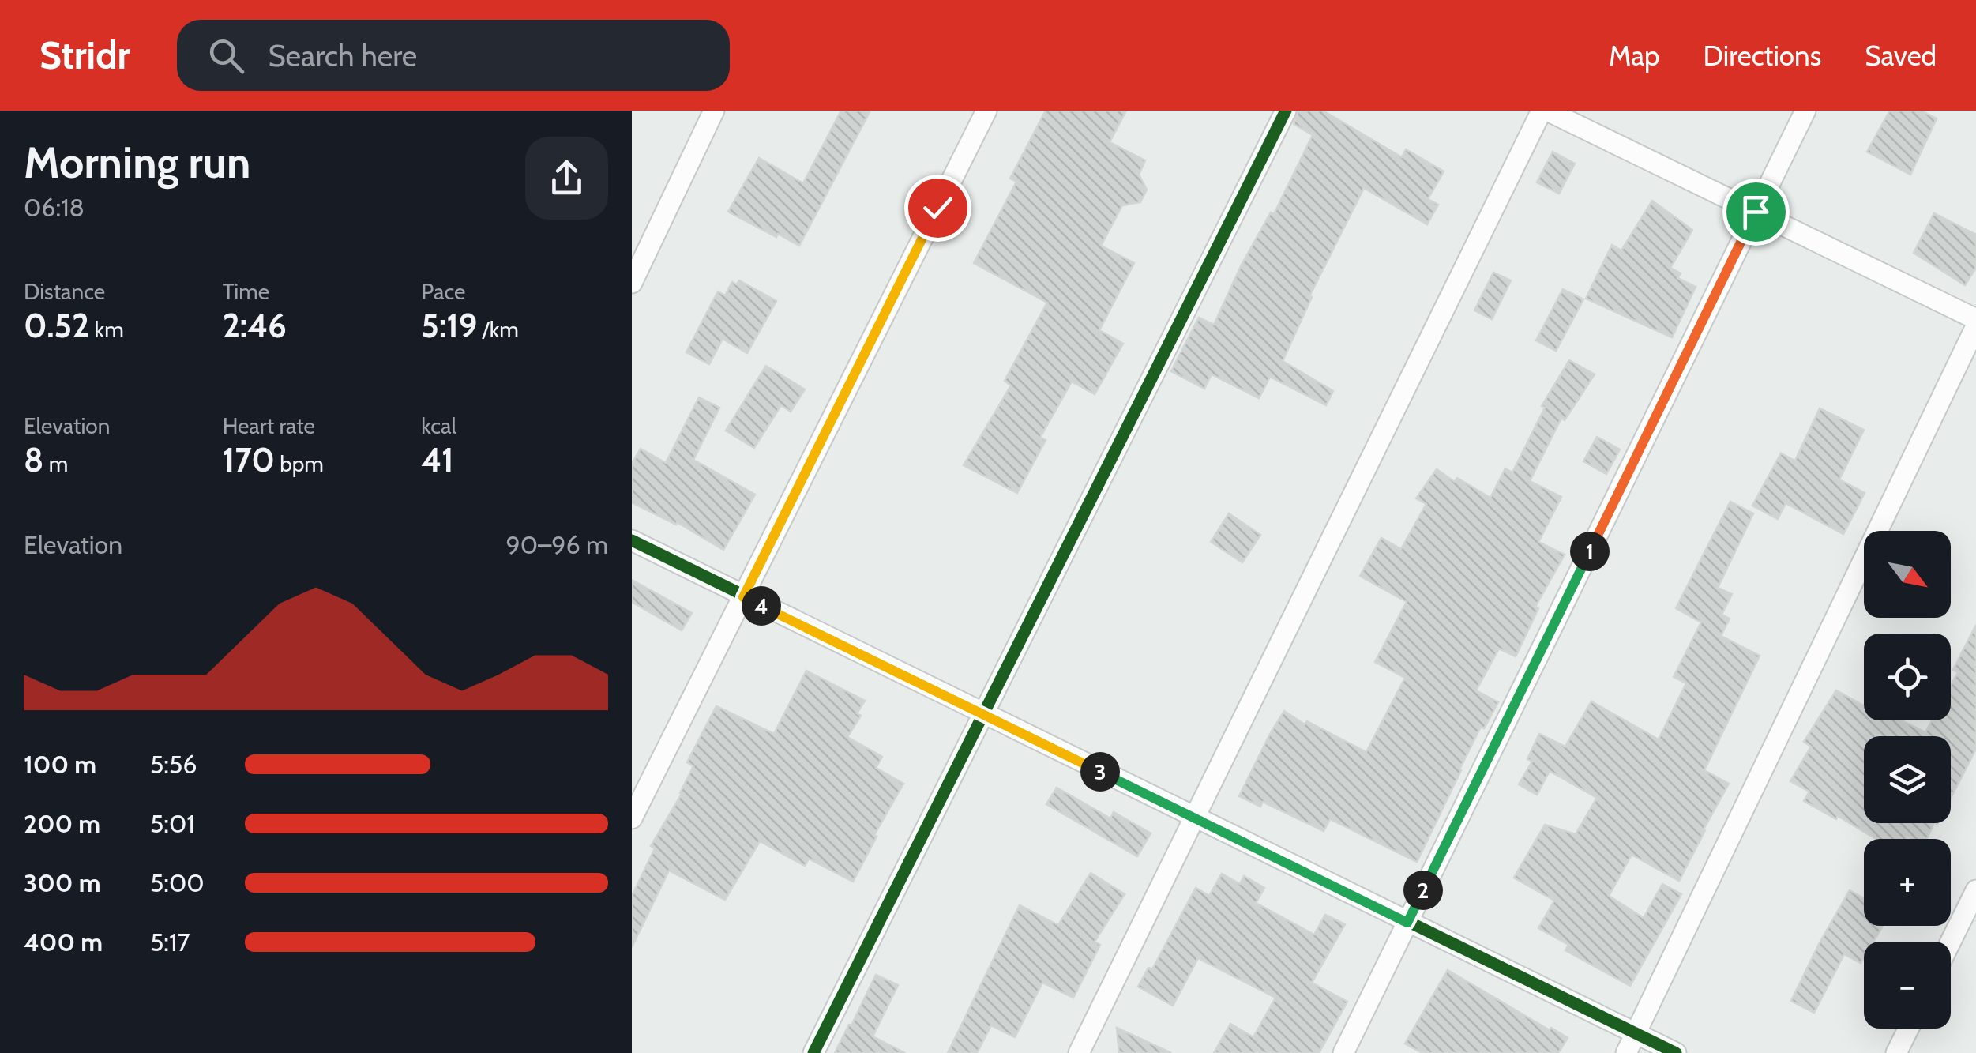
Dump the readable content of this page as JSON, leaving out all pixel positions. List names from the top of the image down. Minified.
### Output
{"north":"bottom right","page":{"header":"Stridr","search":"Search here","nav":["Map","Directions","Saved"],"heading":["Morning run","06:18"],"stats":[["Distance","0.52 km"],["Time","2:46"],["Pace","5:19 /km"],["Elevation","8 m"],["Heart rate","170 bpm"],["kcal","41"]],"chart":["Elevation","90–96 m"],"map_buttons":["+","−"],"pins":["1","4","3","2"],"list":[{"name":"100 m","note":"5:56"},{"name":"200 m","note":"5:01"},{"name":"300 m","note":"5:00"},{"name":"400 m","note":"5:17"}]}}
